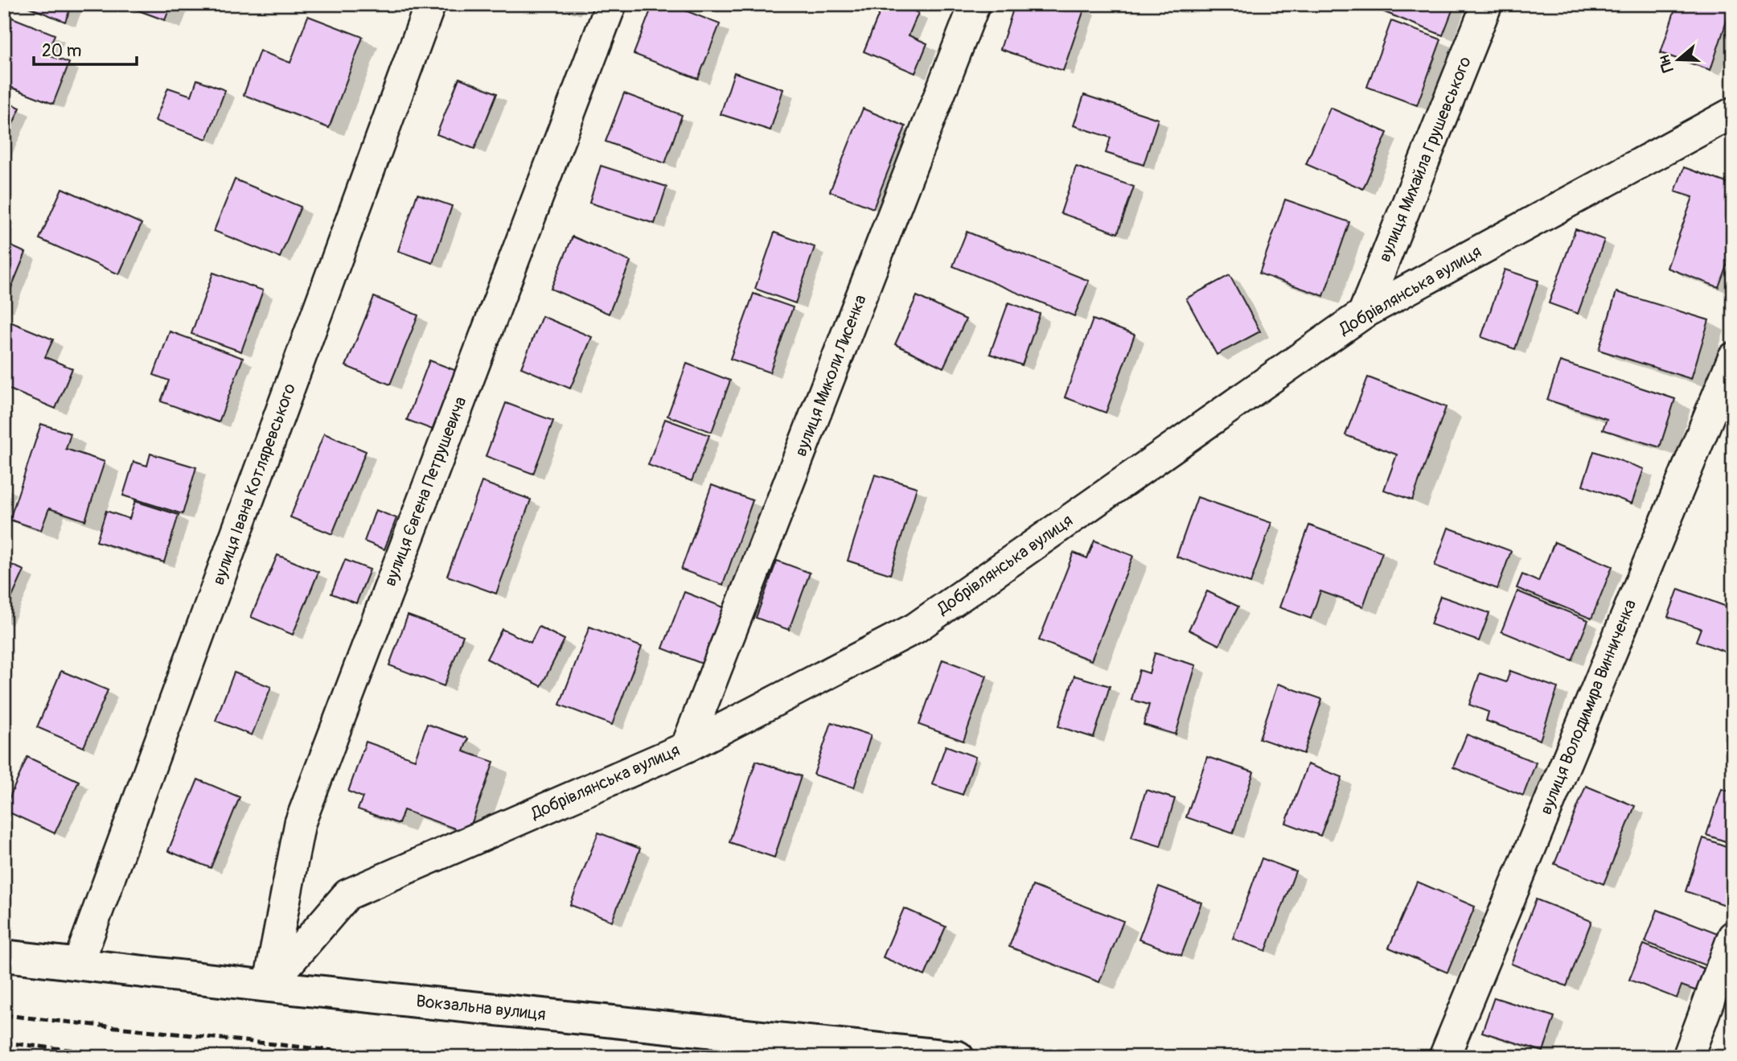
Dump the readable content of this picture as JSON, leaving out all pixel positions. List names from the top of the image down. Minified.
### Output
{"streets":{"street":["вулиця Михайла Грушевського","Добрівлянська вулиця","вулиця Миколи Лисенка","вулиця Івана Котляревського","вулиця Євгена Петрушевича","вулиця Володимира Винниченка","Вокзальна вулиця"]},"crossings":[["вулиця Михайла Грушевського","Добрівлянська вулиця"],["Добрівлянська вулиця","вулиця Миколи Лисенка"],["Добрівлянська вулиця","вулиця Євгена Петрушевича"],["Добрівлянська вулиця","Вокзальна вулиця"],["вулиця Івана Котляревського","Вокзальна вулиця"],["вулиця Євгена Петрушевича","Вокзальна вулиця"]],"scale_bar":"20 m","north":"left"}
